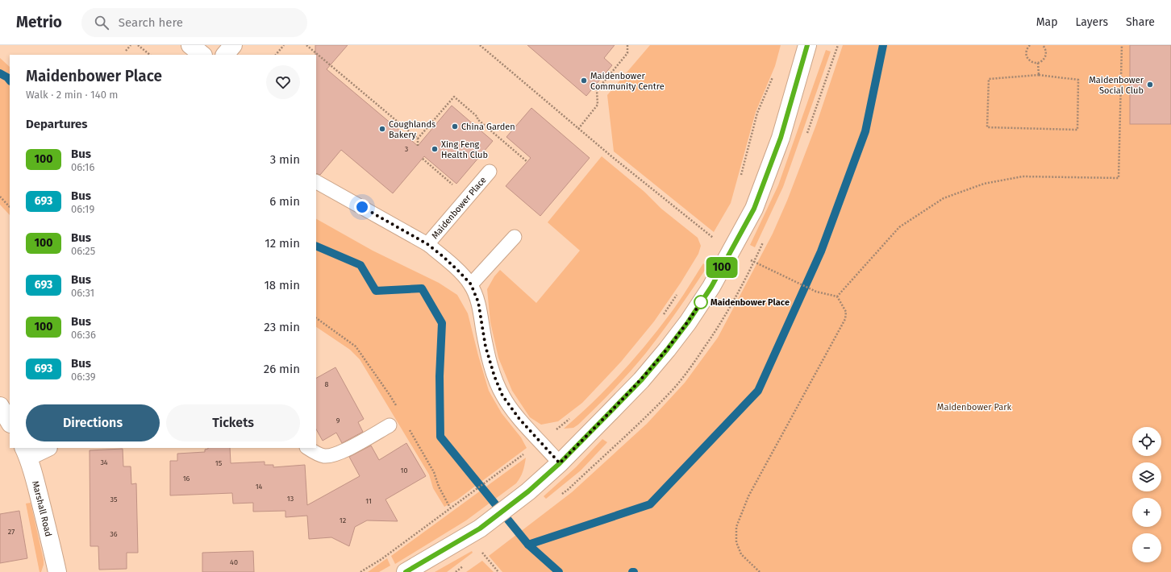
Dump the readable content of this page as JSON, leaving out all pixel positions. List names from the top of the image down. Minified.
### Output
{"streets":{"street":["Marshall Road"],"lane":["Maidenbower Place"]},"parks":["Maidenbower Park"],"places":["Maidenbower Community Centre","Maidenbower Social Club","China Garden","Coughlands Bakery","Xing Feng Health Club","Maidenbower Place"],"lines":["bus line 100"],"house_numbers":["3","8","9","34","15","10","16","14","13","35","11","12","27","36","40"],"page":{"header":"Metrio","search":"Search here","nav":["Map","Layers","Share"],"on_map":"100","heading":[["Maidenbower Place","Walk · 2 min · 140 m"],"Departures"],"list":[{"mark":"100","name":"Bus","note":"06:16","value":"3 min"},{"mark":"693","name":"Bus","note":"06:19","value":"6 min"},{"mark":"100","name":"Bus","note":"06:25","value":"12 min"},{"mark":"693","name":"Bus","note":"06:31","value":"18 min"},{"mark":"100","name":"Bus","note":"06:36","value":"23 min"},{"mark":"693","name":"Bus","note":"06:39","value":"26 min"}],"buttons":["Directions","Tickets"],"map_buttons":["+","−"]}}
